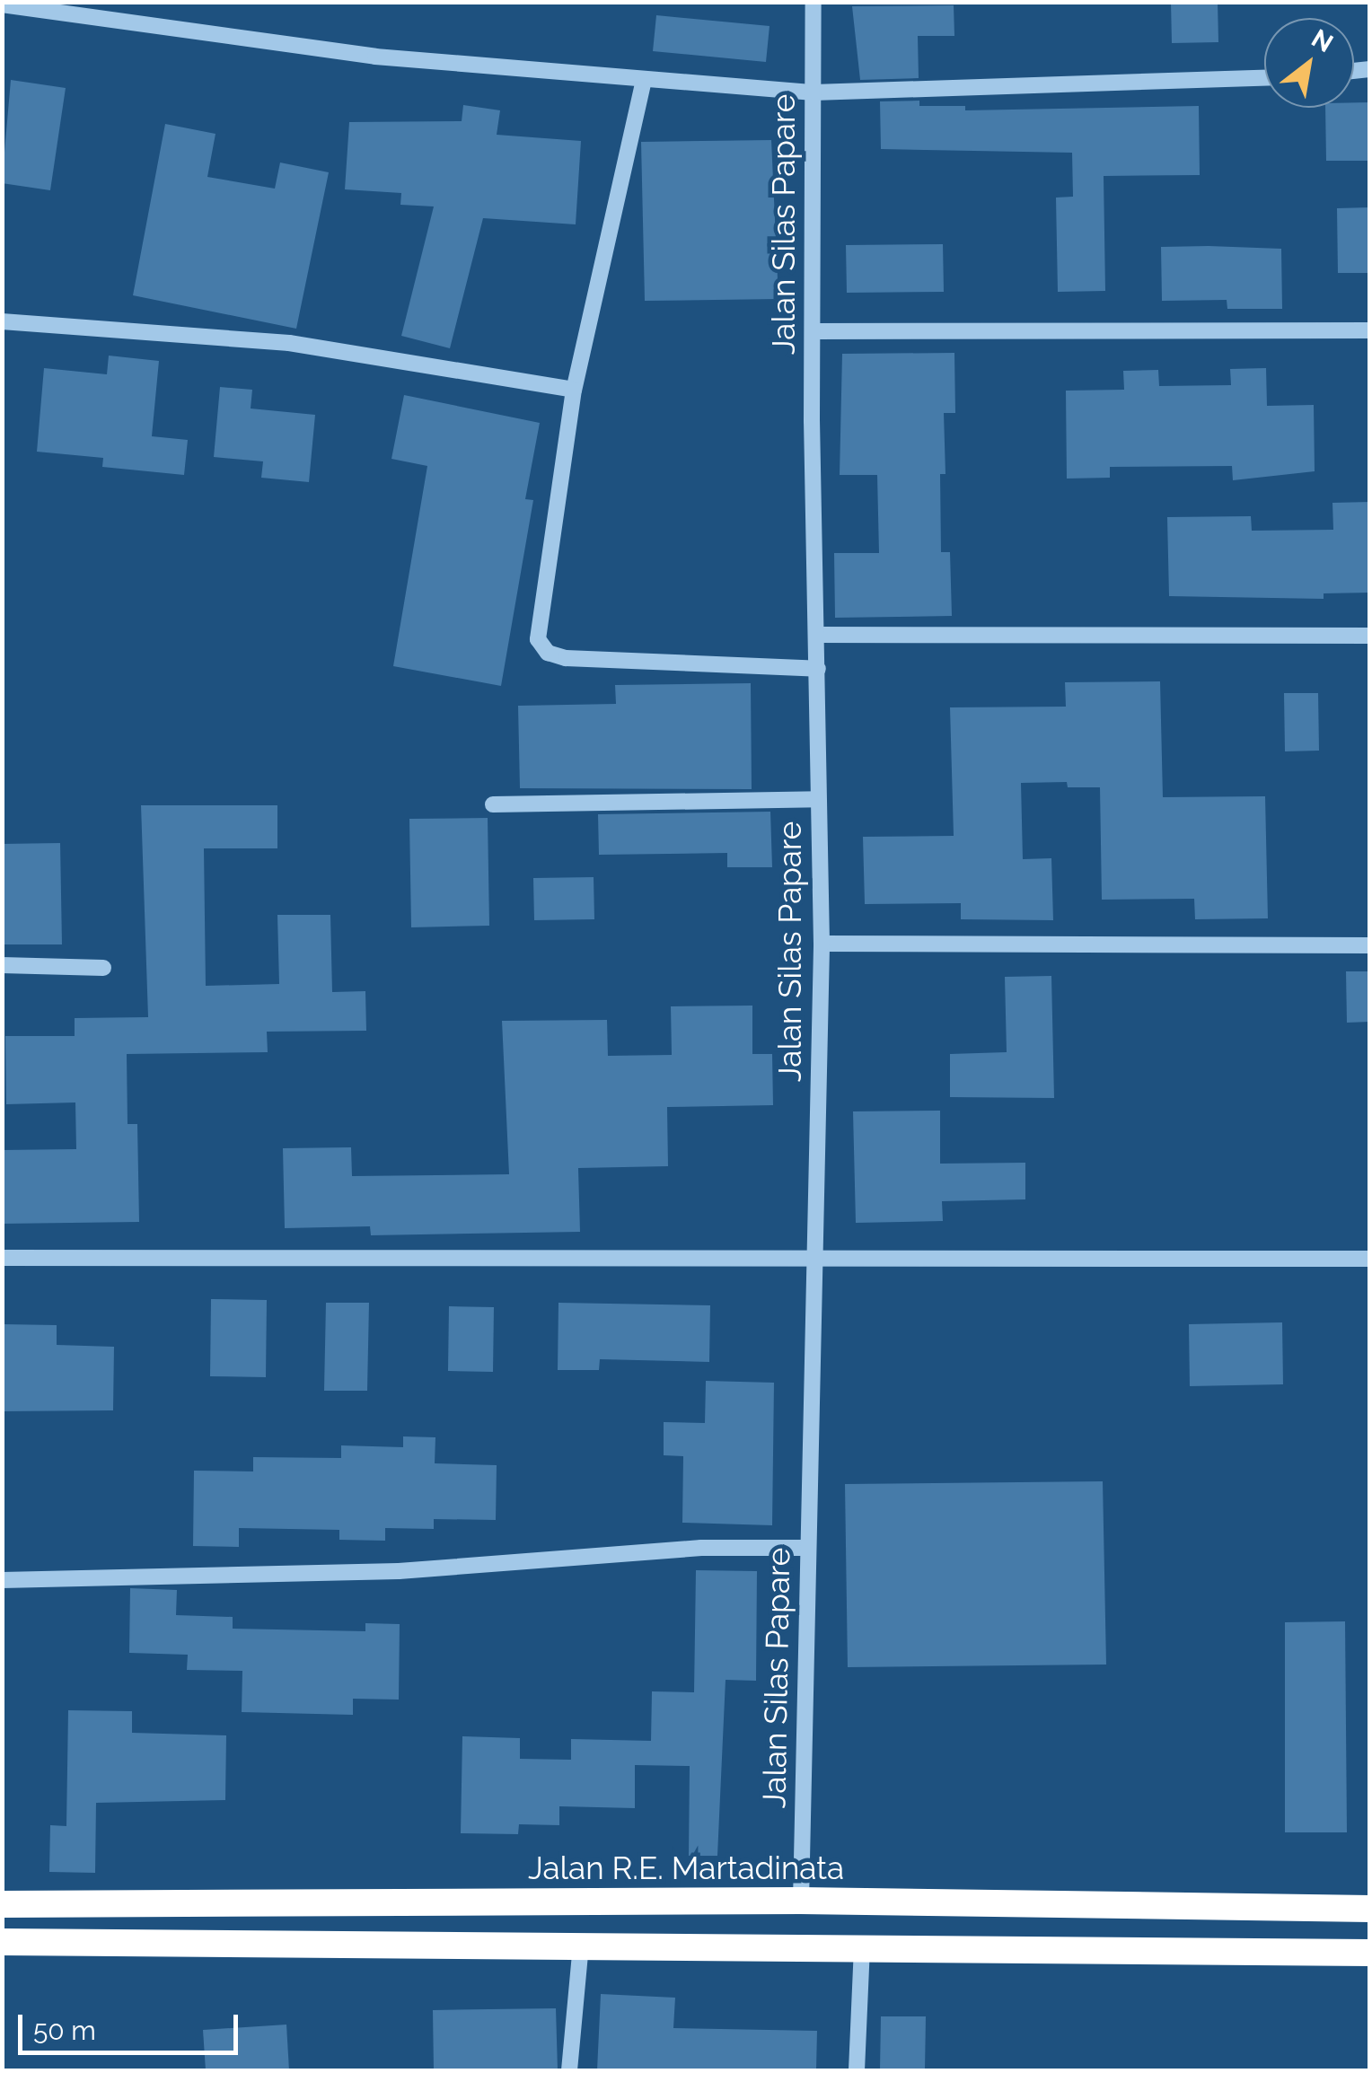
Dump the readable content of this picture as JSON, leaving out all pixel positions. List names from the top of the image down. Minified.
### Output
{"streets":{"highway":["Jalan R.E. Martadinata"],"street":["Jalan Silas Papare"]},"crossings":[["Jalan Silas Papare","Jalan R.E. Martadinata"]],"scale_bar":"50 m","north":"top right"}
